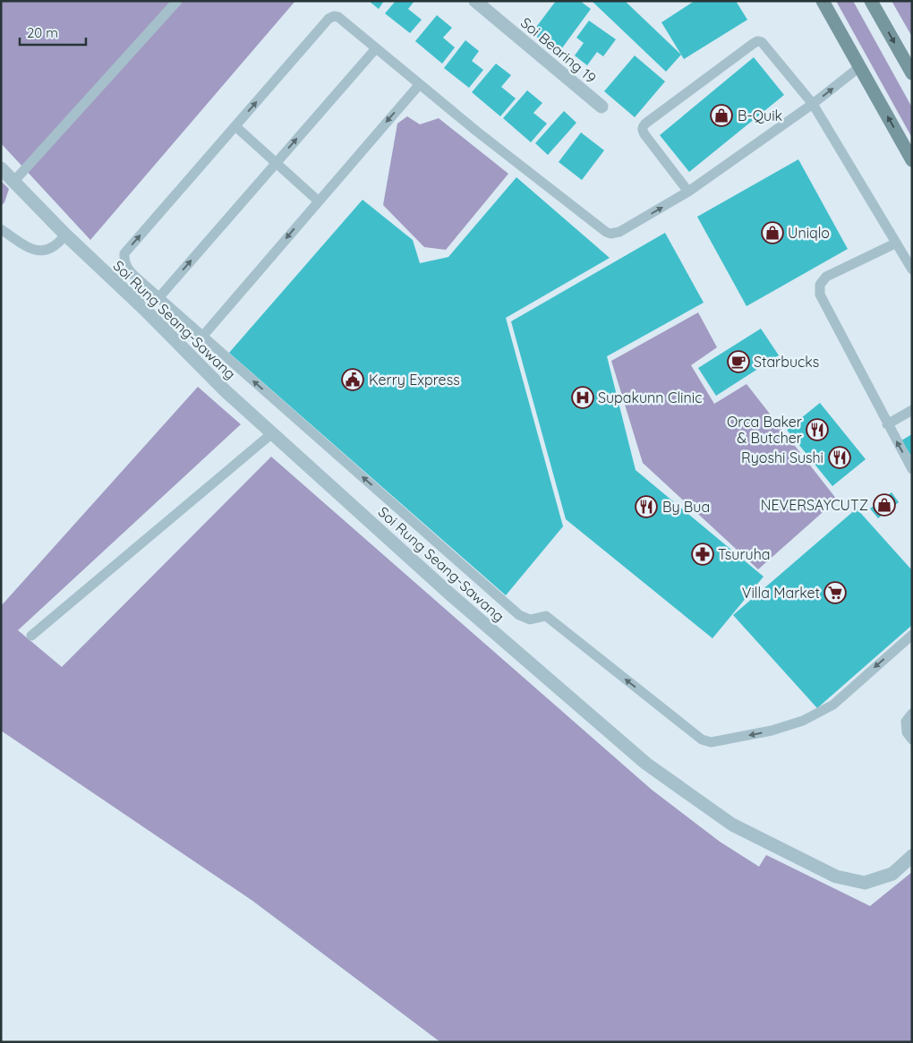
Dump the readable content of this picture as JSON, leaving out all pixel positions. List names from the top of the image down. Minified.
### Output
{"streets":{"street":["Soi Bearing 19","Soi Rung Seang-Sawang"]},"places":{"shop":["B-Quik","Uniqlo","NEVERSAYCUTZ"],"cafe":["Starbucks"],"public building":["Kerry Express"],"hospital":["Supakunn Clinic"],"restaurant":["Orca Baker & Butcher","Ryoshi Sushi","By Bua"],"pharmacy":["Tsuruha"],"supermarket":["Villa Market"]},"scale_bar":"20 m"}
